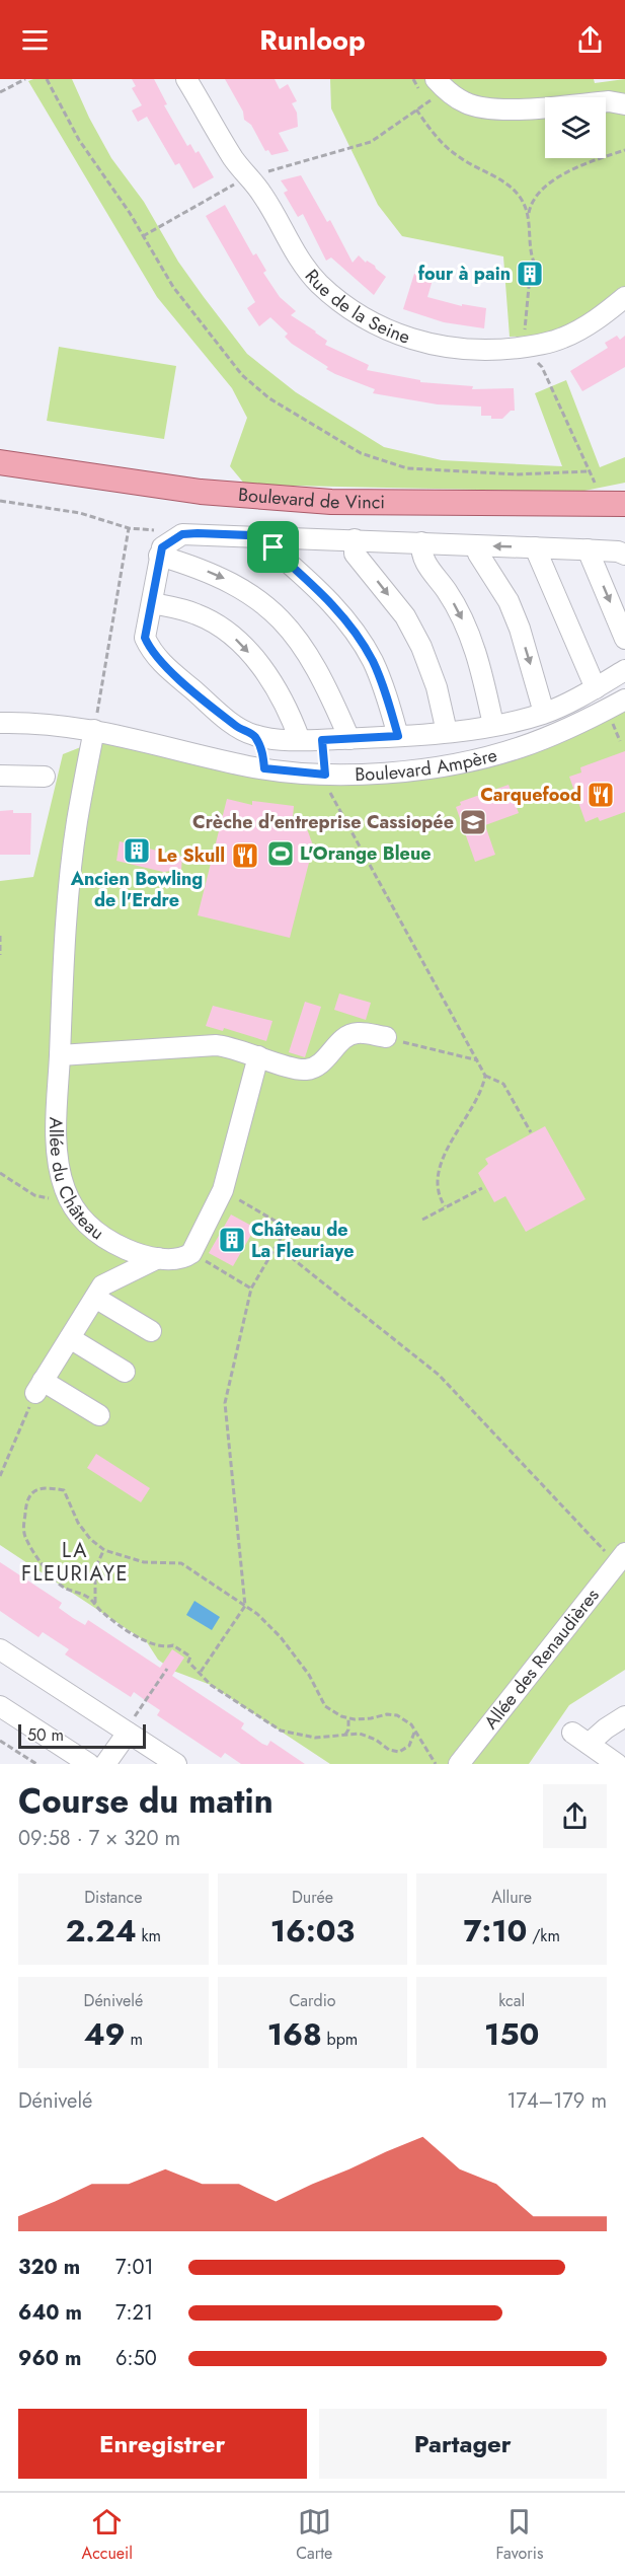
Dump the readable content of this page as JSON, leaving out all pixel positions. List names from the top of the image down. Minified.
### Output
{"streets":{"main road":["Boulevard de Vinci"],"street":["Rue de la Seine","Boulevard Ampère","Allée du Château","Allée des Renaudières"]},"crossings":[["Boulevard Ampère","Allée du Château"]],"districts":["LA FLEURIAYE"],"places":{"building":["four à pain","Ancien Bowling de l'Erdre","Château de La Fleuriaye"],"restaurant":["Carquefood","Le Skull"],"school or university":["Crèche d'entreprise Cassiopée"],"sports":["L'Orange Bleue"]},"scale_bar":"50 m","page":{"header":"Runloop","scale":"50 m","heading":["Course du matin","09:58 · 7 × 320 m"],"stats":[["Distance","2.24 km"],["Durée","16:03"],["Allure","7:10 /km"],["Dénivelé","49 m"],["Cardio","168 bpm"],["kcal","150"]],"chart":["Dénivelé","174–179 m"],"list":[{"name":"320 m","note":"7:01"},{"name":"640 m","note":"7:21"},{"name":"960 m","note":"6:50"}],"buttons":["Enregistrer","Partager"],"tabs":["Accueil","Carte","Favoris"]}}
